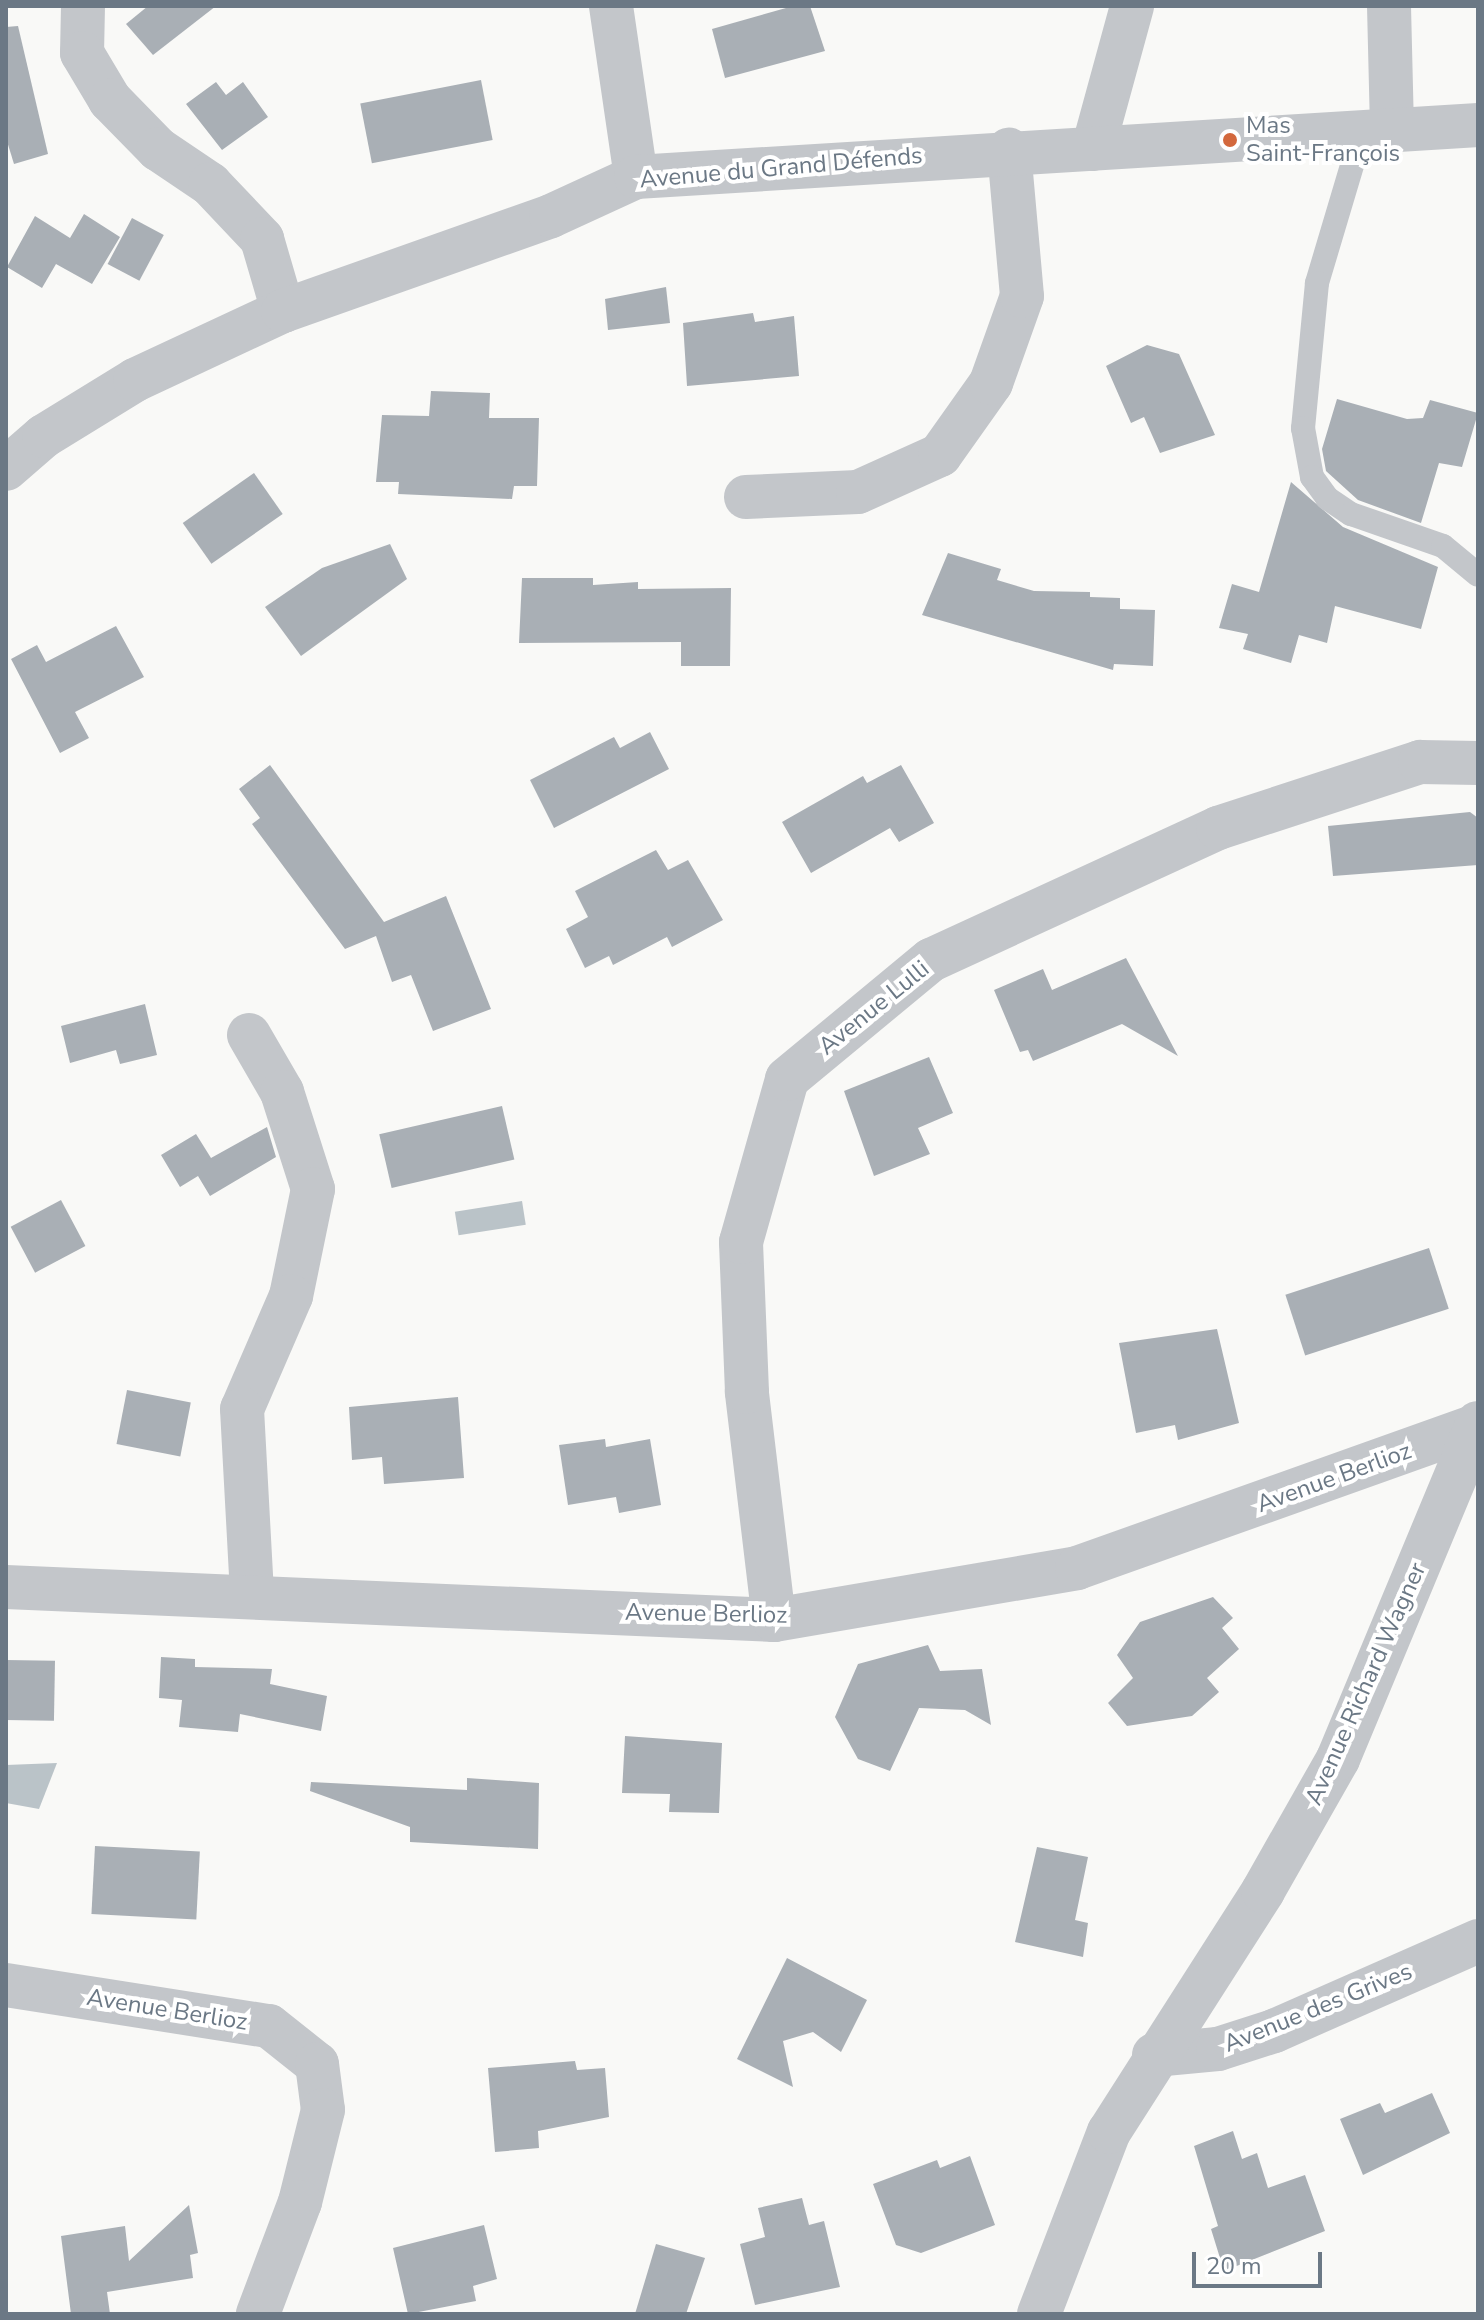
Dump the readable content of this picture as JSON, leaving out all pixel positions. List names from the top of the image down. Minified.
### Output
{"streets":{"street":["Avenue du Grand Défends","Avenue Lulli","Avenue Berlioz","Avenue Richard Wagner","Avenue des Grives"]},"crossings":[["Avenue Lulli","Avenue Berlioz"],["Avenue Berlioz","Avenue Richard Wagner"],["Avenue Richard Wagner","Avenue des Grives"]],"places":["Mas Saint-François"],"scale_bar":"20 m"}
